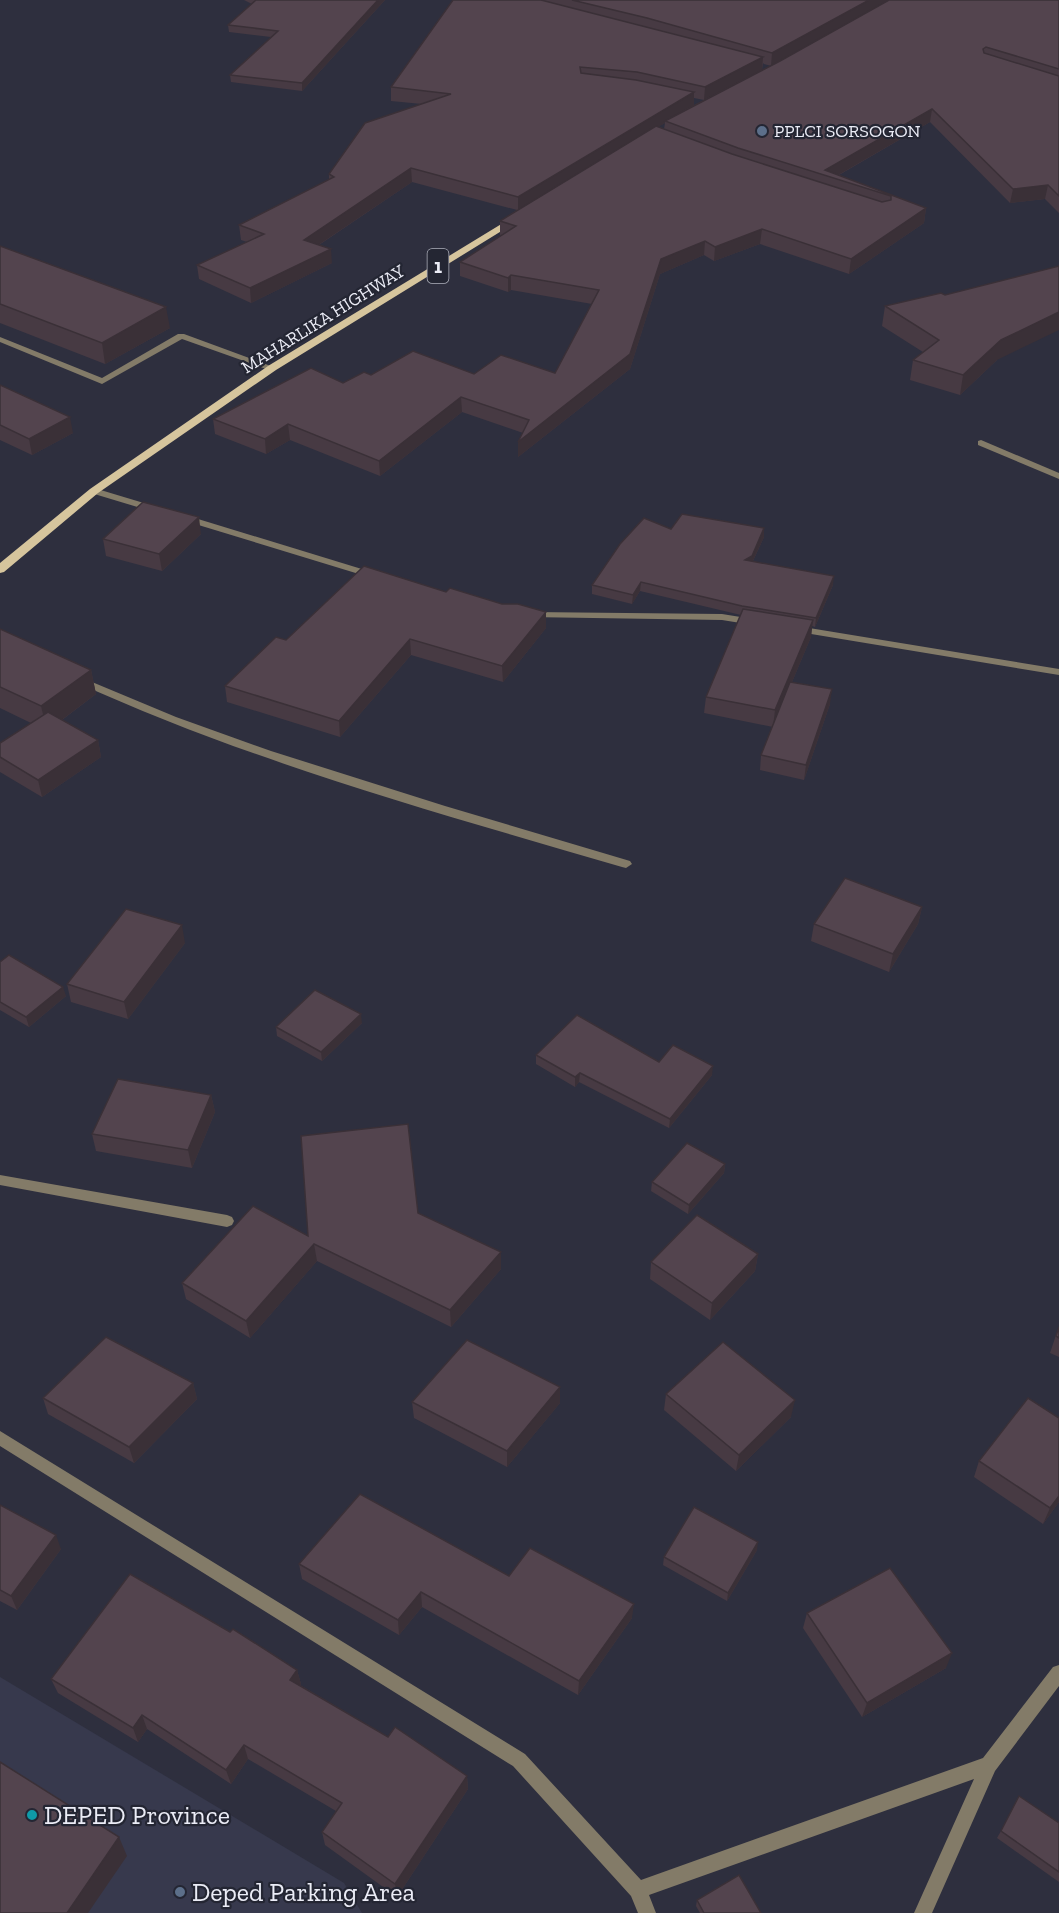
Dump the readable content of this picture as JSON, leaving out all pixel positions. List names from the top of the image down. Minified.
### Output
{"streets":{"main road":["1","MAHARLIKA HIGHWAY"]},"places":["PPLCI SORSOGON","DEPED Province","Deped Parking Area"]}
